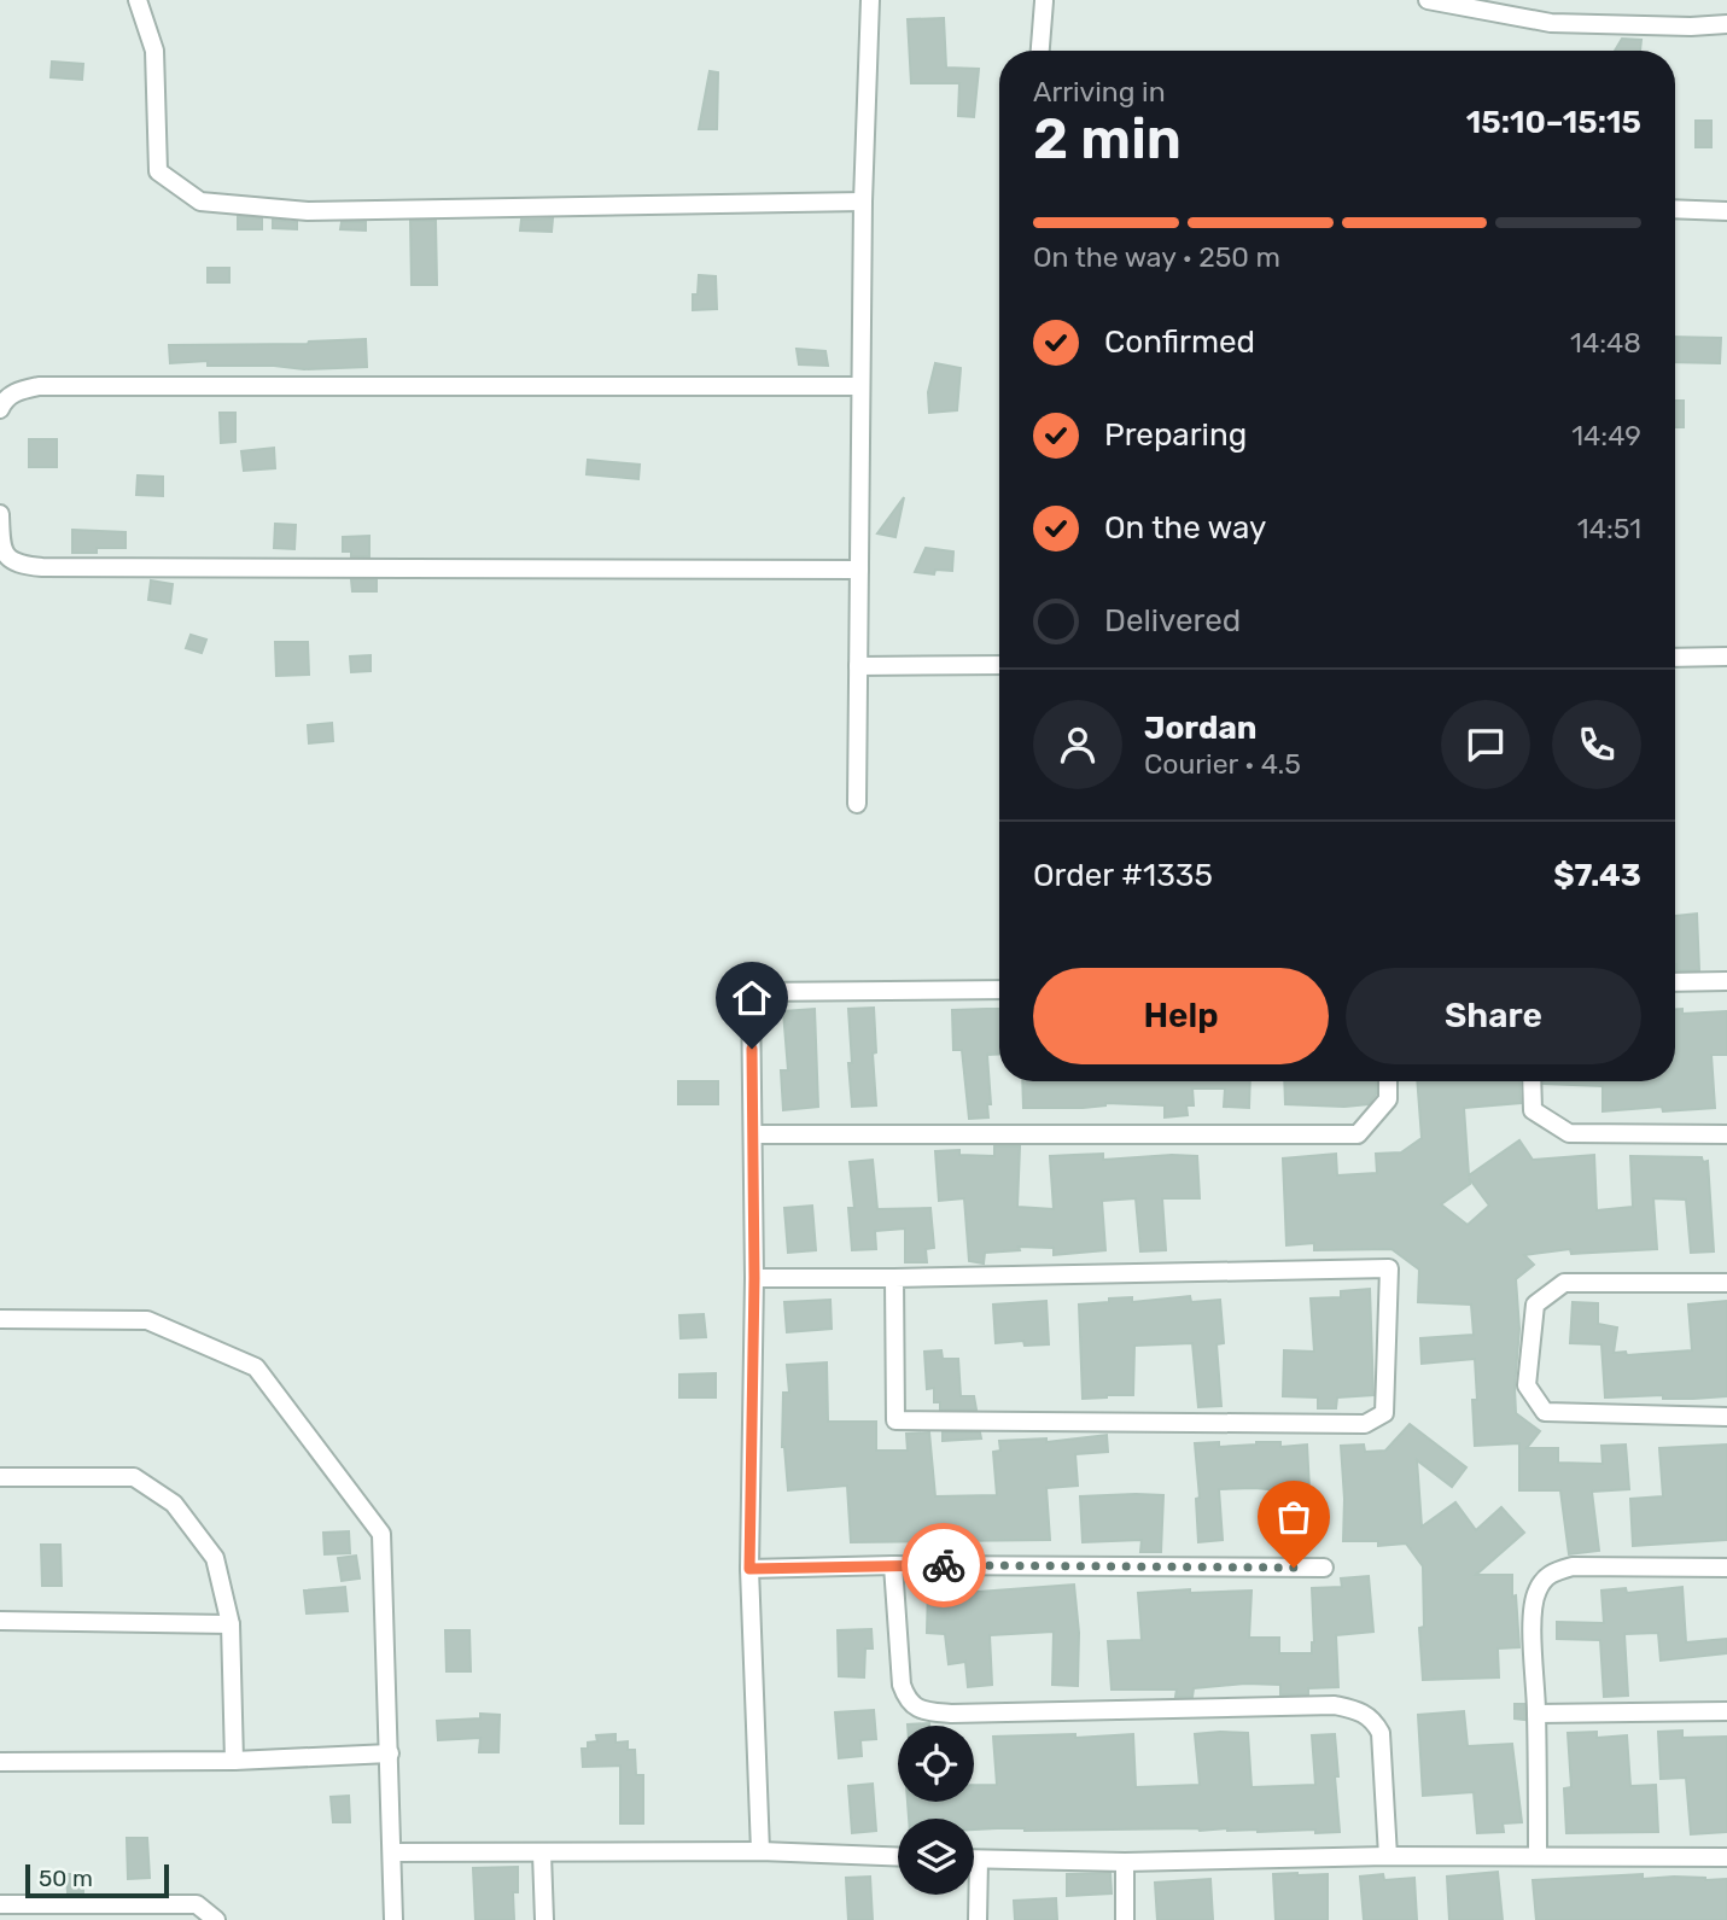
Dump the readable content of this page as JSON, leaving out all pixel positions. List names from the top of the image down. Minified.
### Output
{"scale_bar":"50 m","page":{"heading":["2 min","Arriving in","15:10–15:15"],"panel":["Jordan","Courier · 4.5","Order #1335","$7.43"],"bar":"On the way · 250 m","list":[["Confirmed","14:48"],["Preparing","14:49"],["On the way","14:51"],"Delivered"],"buttons":["Help","Share"],"scale":"50 m"}}
